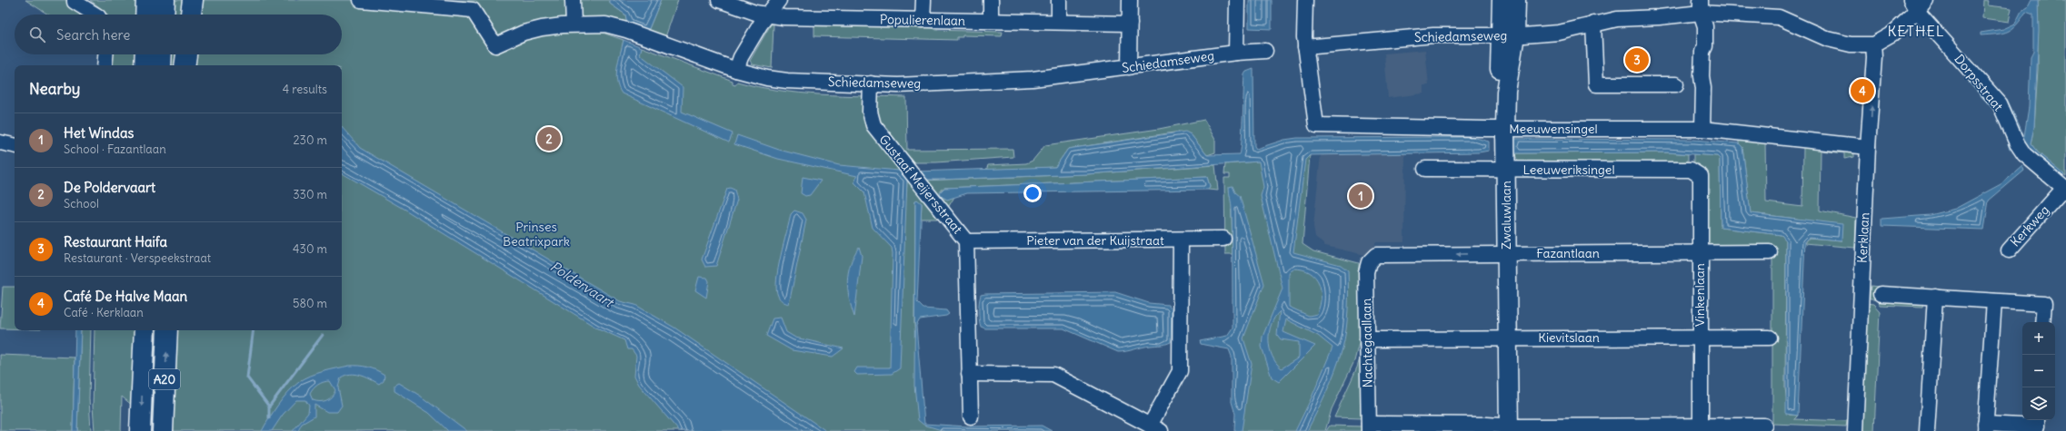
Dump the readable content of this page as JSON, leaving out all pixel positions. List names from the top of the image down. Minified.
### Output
{"streets":{"highway":["A20"],"main road":["Zwaluwlaan"],"street":["Populierenlaan","Schiedamseweg","Dorpsstraat","Meeuwensingel","Leeuweriksingel","Gustaaf Meijersstraat","Kerkweg","Kerklaan","Pieter van der Kuijstraat","Fazantlaan","Vinkenlaan","Kievitslaan","Nachtegaallaan"]},"crossings":[["Schiedamseweg","Meeuwensingel"],["Schiedamseweg","Gustaaf Meijersstraat"],["Schiedamseweg","Zwaluwlaan"],["Dorpsstraat","Kerkweg"],["Meeuwensingel","Zwaluwlaan"],["Meeuwensingel","Kerklaan"],["Leeuweriksingel","Zwaluwlaan"],["Leeuweriksingel","Vinkenlaan"],["Gustaaf Meijersstraat","Pieter van der Kuijstraat"],["Zwaluwlaan","Fazantlaan"],["Zwaluwlaan","Kievitslaan"],["Fazantlaan","Vinkenlaan"],["Fazantlaan","Nachtegaallaan"],["Vinkenlaan","Kievitslaan"],["Kievitslaan","Nachtegaallaan"]],"districts":["KETHEL"],"water":["Poldervaart"],"parks":["Prinses Beatrixpark"],"page":{"search":"Search here","pins":["3","4","2","1"],"heading":["Nearby","4 results"],"list":[{"mark":"1","name":"Het Windas","note":"School · Fazantlaan","value":"230 m"},{"mark":"2","name":"De Poldervaart","note":"School","value":"330 m"},{"mark":"3","name":"Restaurant Haifa","note":"Restaurant · Verspeekstraat","value":"430 m"},{"mark":"4","name":"Café De Halve Maan","note":"Café · Kerklaan","value":"580 m"}],"map_buttons":["+","−"]}}
